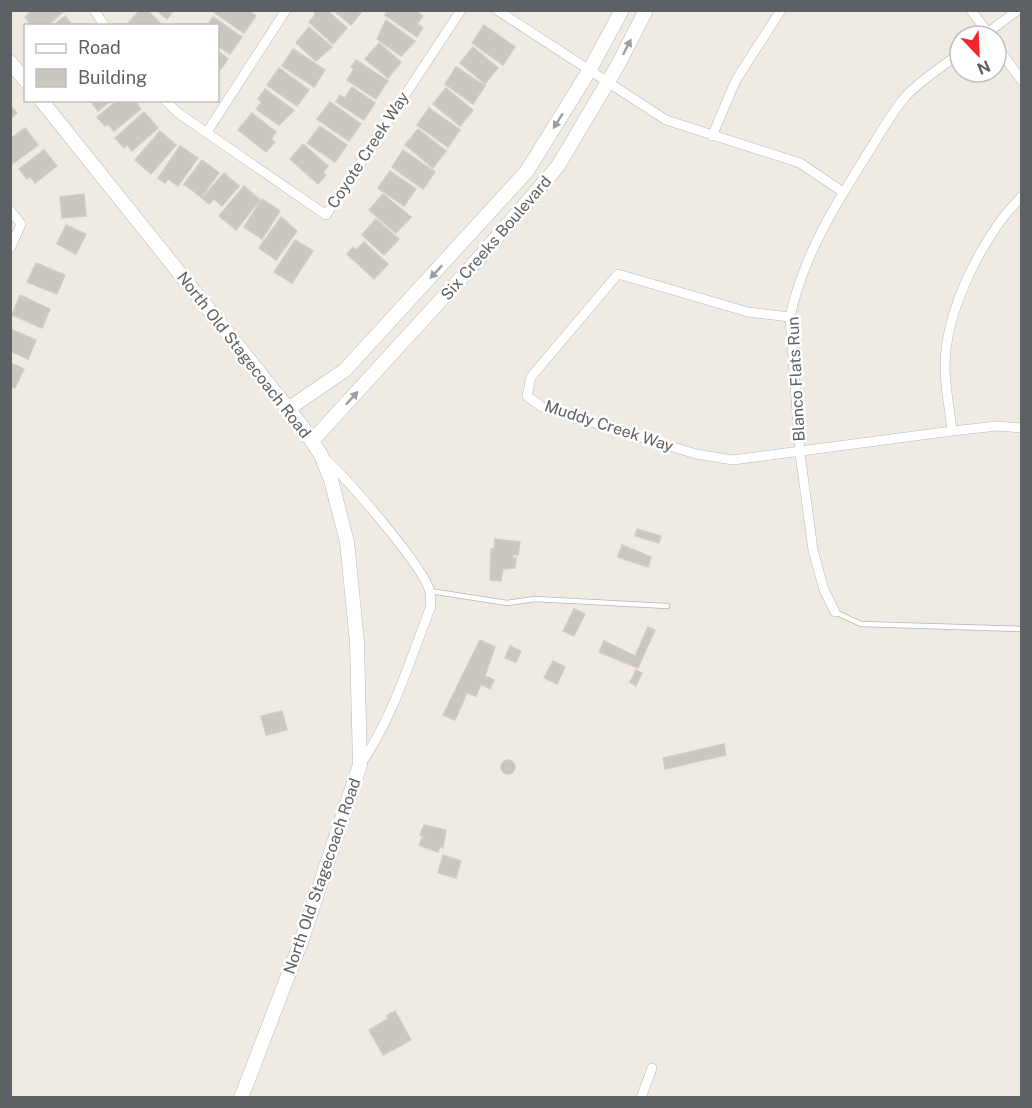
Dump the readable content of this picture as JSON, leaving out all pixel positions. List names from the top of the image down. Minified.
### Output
{"streets":{"street":["Coyote Creek Way","Six Creeks Boulevard","North Old Stagecoach Road","Blanco Flats Run","Muddy Creek Way"]},"crossings":[["Six Creeks Boulevard","North Old Stagecoach Road"],["Blanco Flats Run","Muddy Creek Way"]],"legend":["Road","Building"],"north":"bottom right"}
